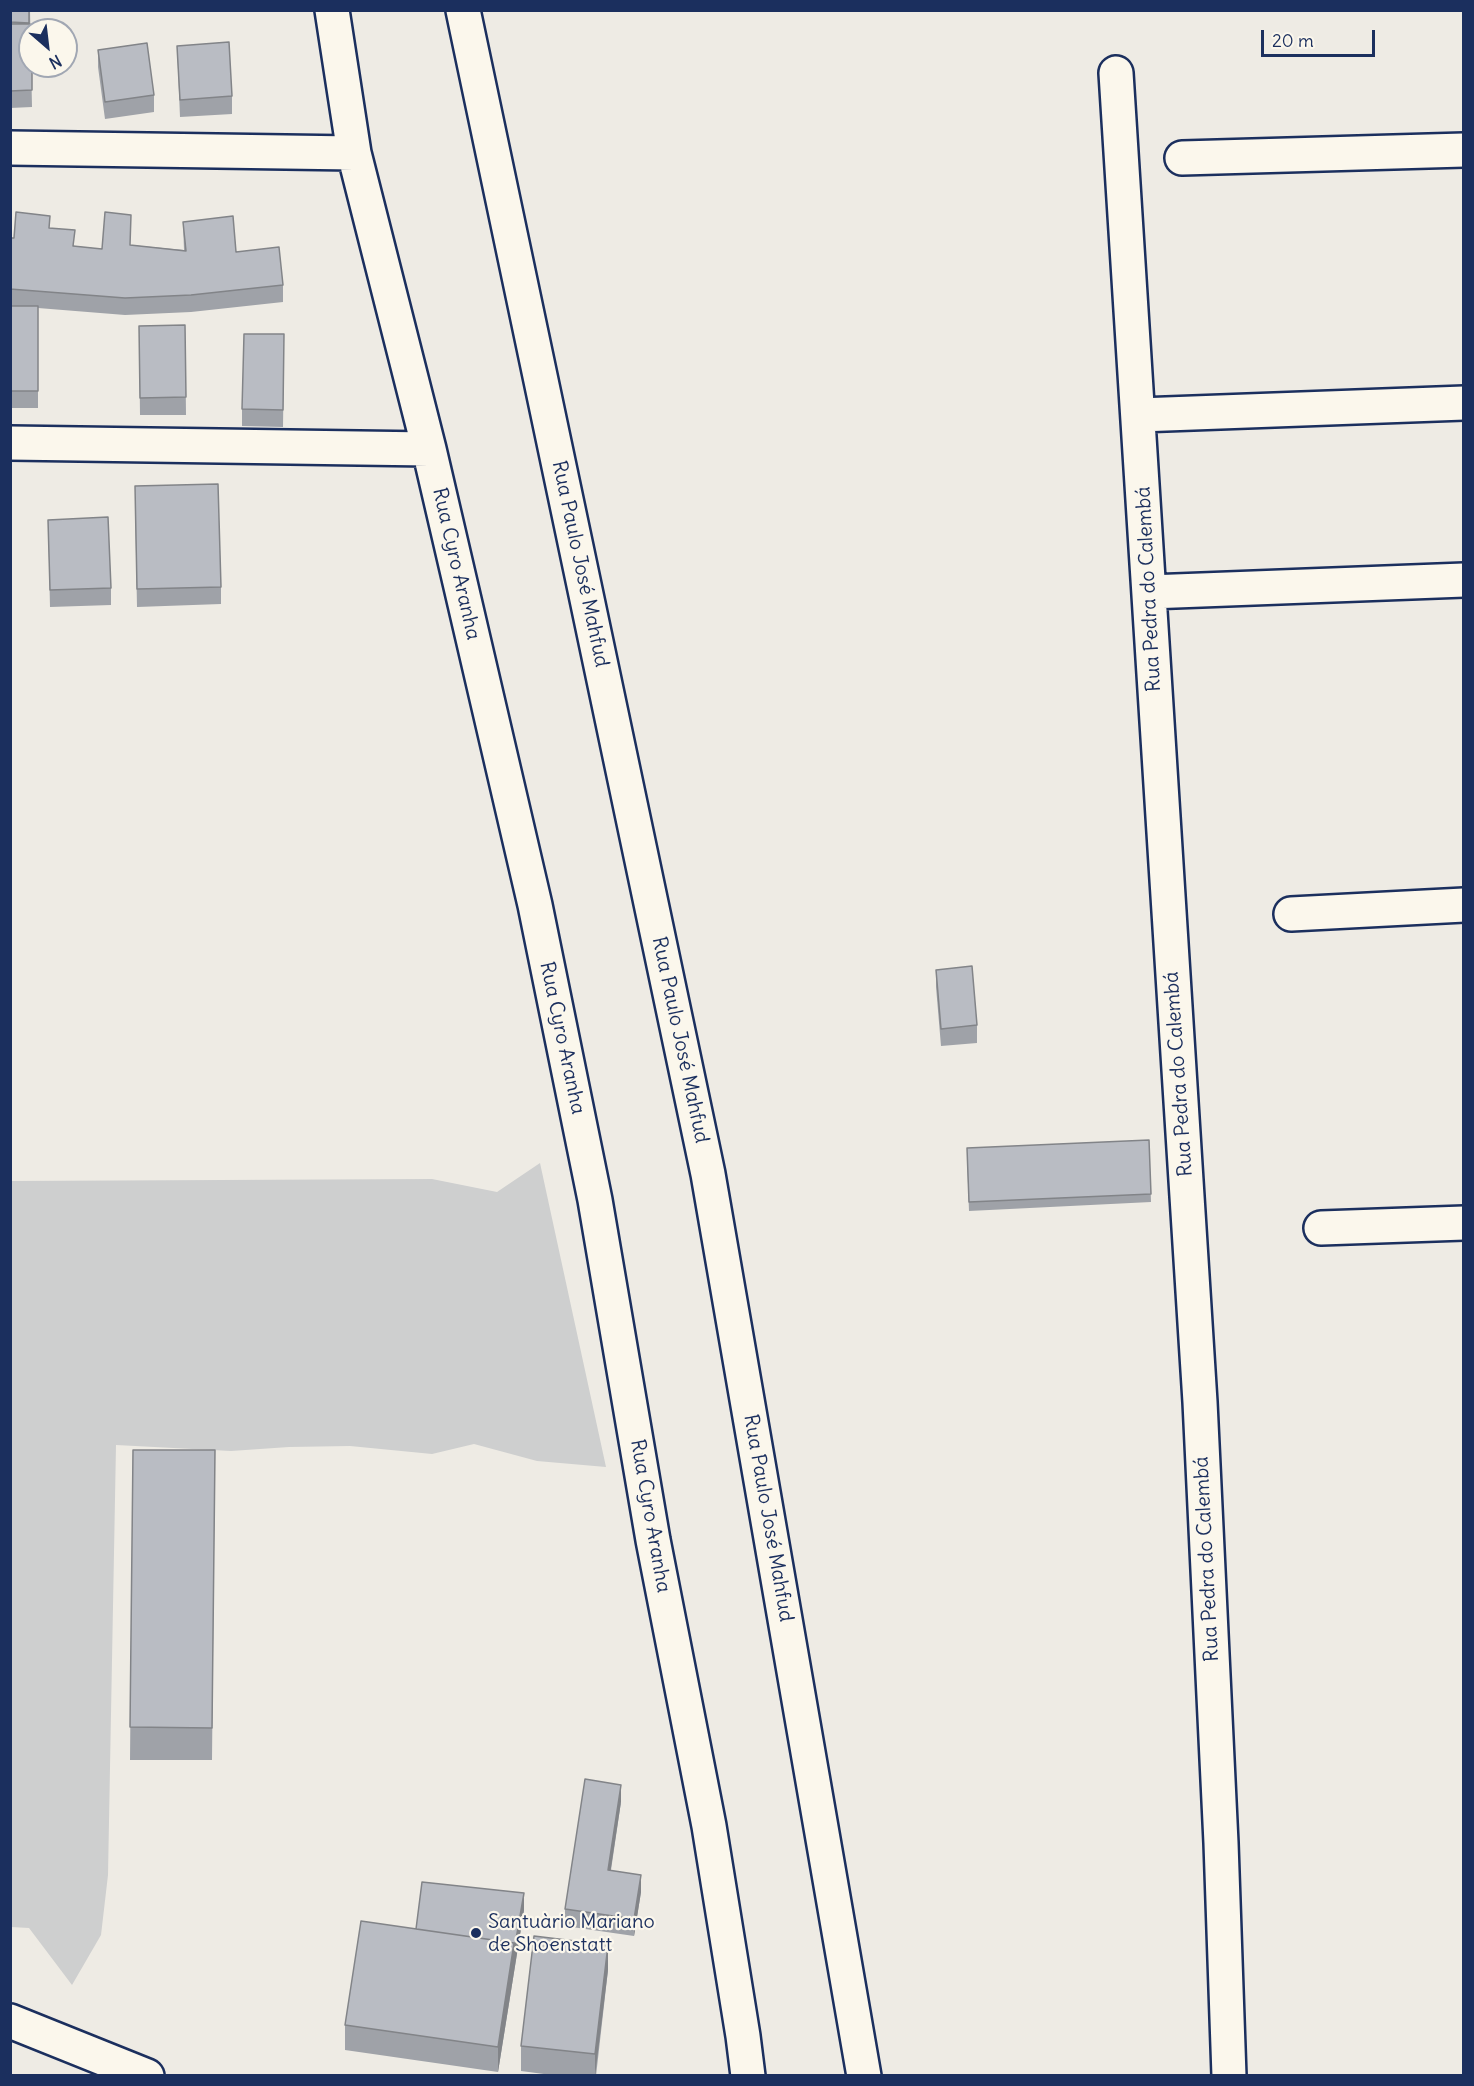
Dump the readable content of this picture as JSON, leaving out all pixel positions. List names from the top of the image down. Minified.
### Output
{"streets":{"street":["Rua Cyro Aranha","Rua Paulo José Mahfud","Rua Pedra do Calembá"]},"places":["Santuàrio Mariano de Shoenstatt"],"scale_bar":"20 m","north":"bottom right"}
